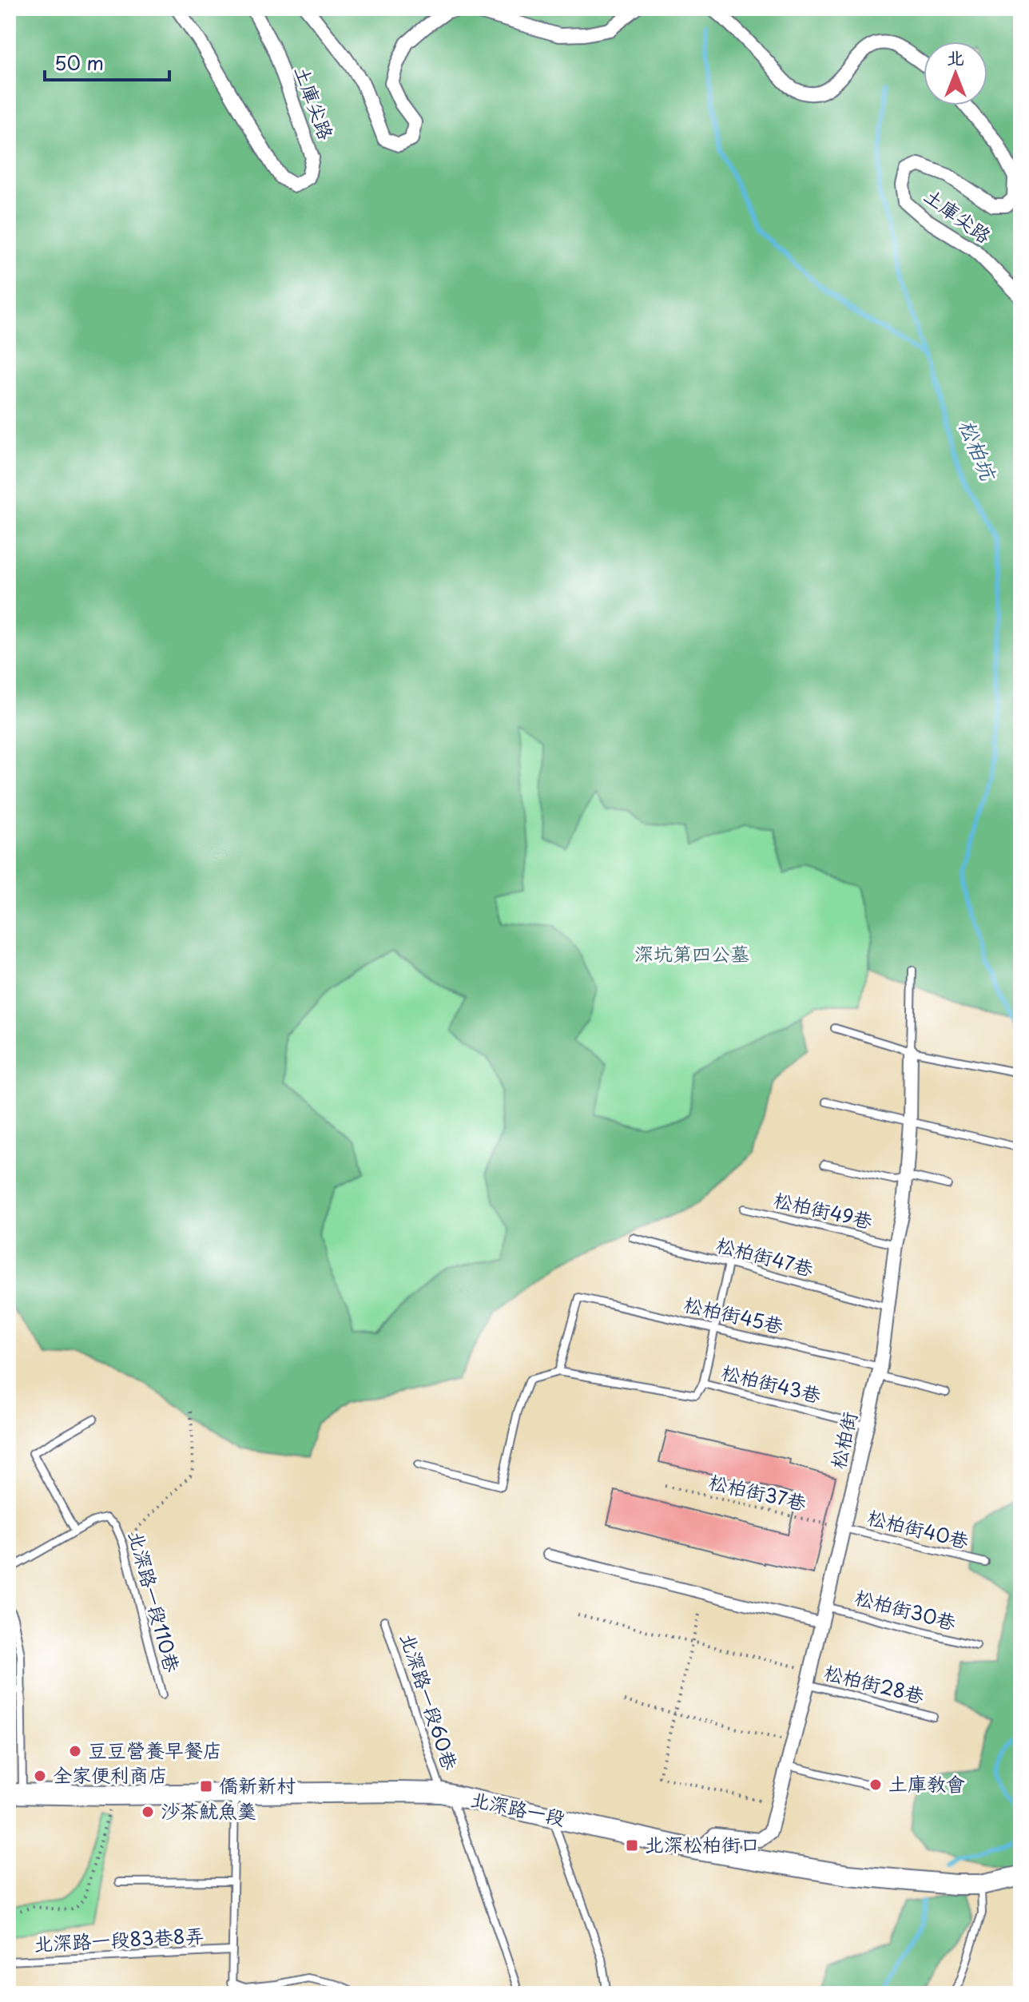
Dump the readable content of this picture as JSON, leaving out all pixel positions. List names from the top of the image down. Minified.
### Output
{"streets":{"main road":["北深路一段"],"street":["土庫尖路","松柏街"],"lane":["松柏街49巷","松柏街47巷","松柏街45巷","松柏街43巷","松柏街40巷","北深路一段110巷","松柏街30巷","松柏街28巷","北深路一段60巷","北深路一段83巷8弄"],"path":["松柏街37巷"]},"crossings":[["松柏街49巷","松柏街"],["松柏街47巷","松柏街"],["松柏街45巷","松柏街43巷"],["松柏街45巷","松柏街"],["松柏街43巷","松柏街"],["松柏街","松柏街37巷"],["松柏街","松柏街40巷"],["松柏街","松柏街30巷"],["松柏街","松柏街28巷"],["松柏街","北深路一段"],["松柏街37巷","松柏街40巷"],["北深路一段60巷","北深路一段"]],"water":["松柏坑"],"parks":["深坑第四公墓"],"places":{"other":["豆豆營養早餐店","全家便利商店","土庫教會","沙茶魷魚羹"],"transit":["僑新新村","北深松柏街口"]},"scale_bar":"50 m","north":"top"}
